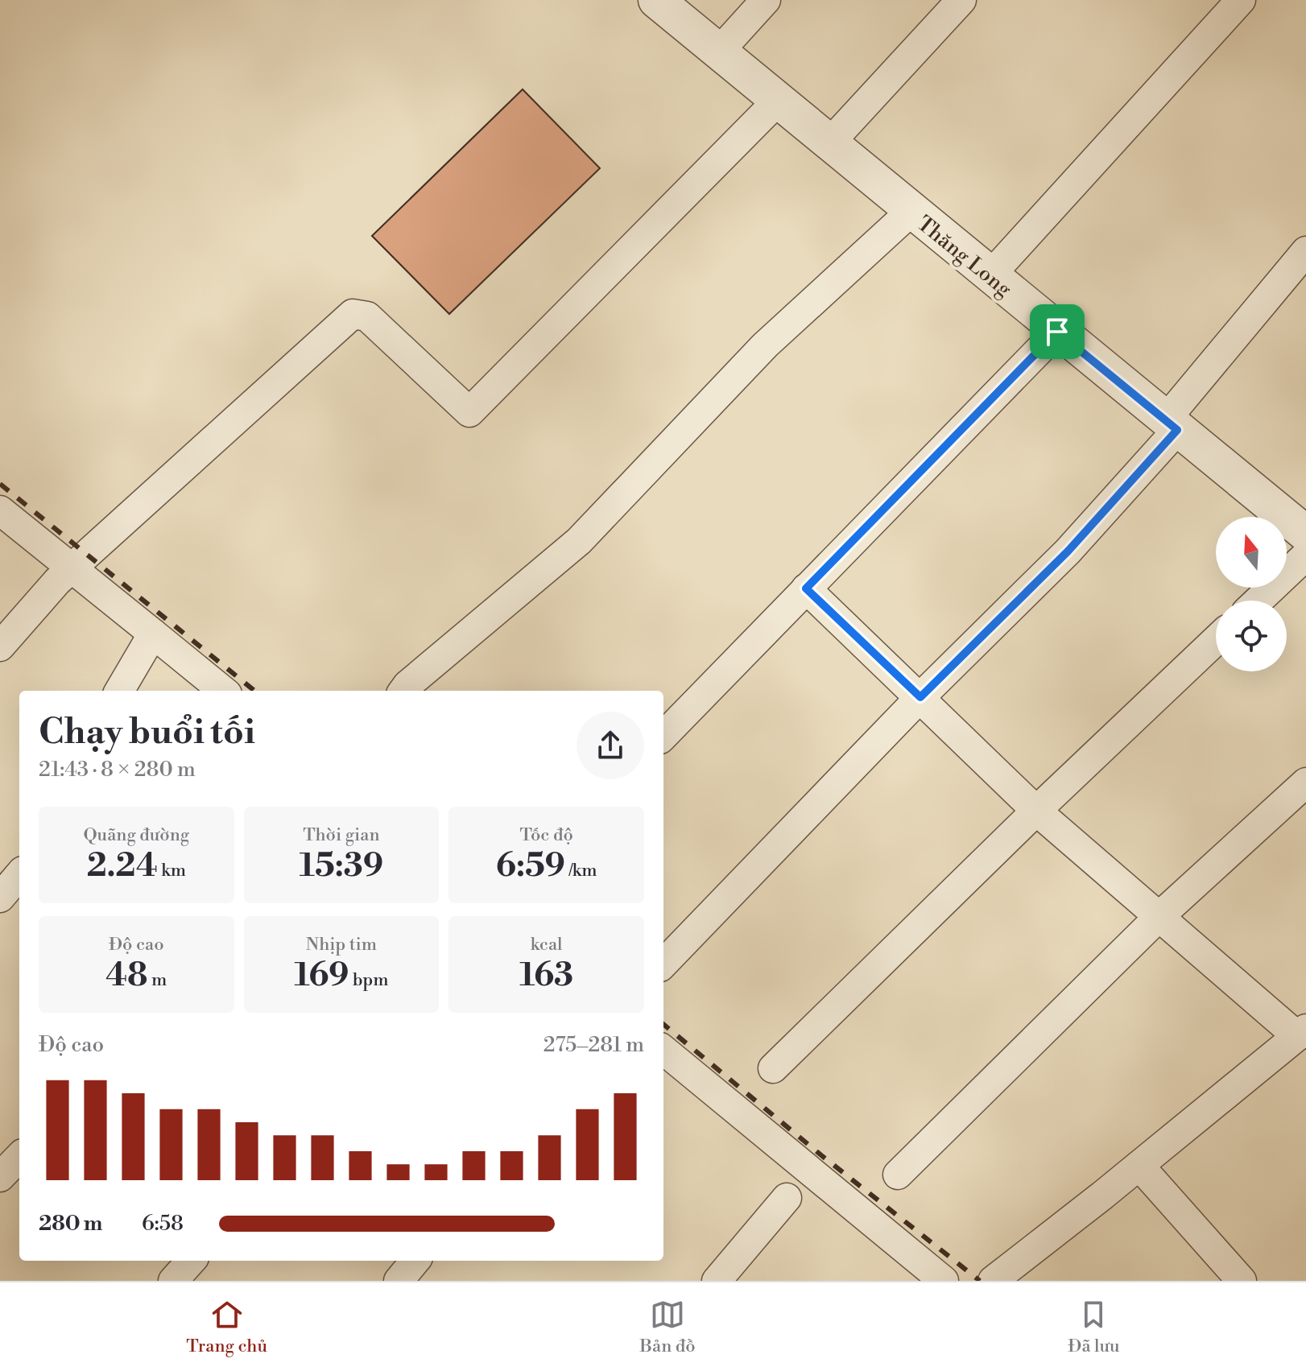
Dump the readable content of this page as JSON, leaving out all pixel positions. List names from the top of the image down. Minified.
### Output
{"streets":{"street":["Thăng Long"]},"north":"top","page":{"heading":["Chạy buổi tối","21:43 · 8 × 280 m"],"stats":[["Quãng đường","2.24 km"],["Thời gian","15:39"],["Tốc độ","6:59 /km"],["Độ cao","48 m"],["Nhịp tim","169 bpm"],["kcal","163"]],"chart":["Độ cao","275–281 m"],"list":[{"name":"280 m","note":"6:58"}],"tabs":["Trang chủ","Bản đồ","Đã lưu"]}}
